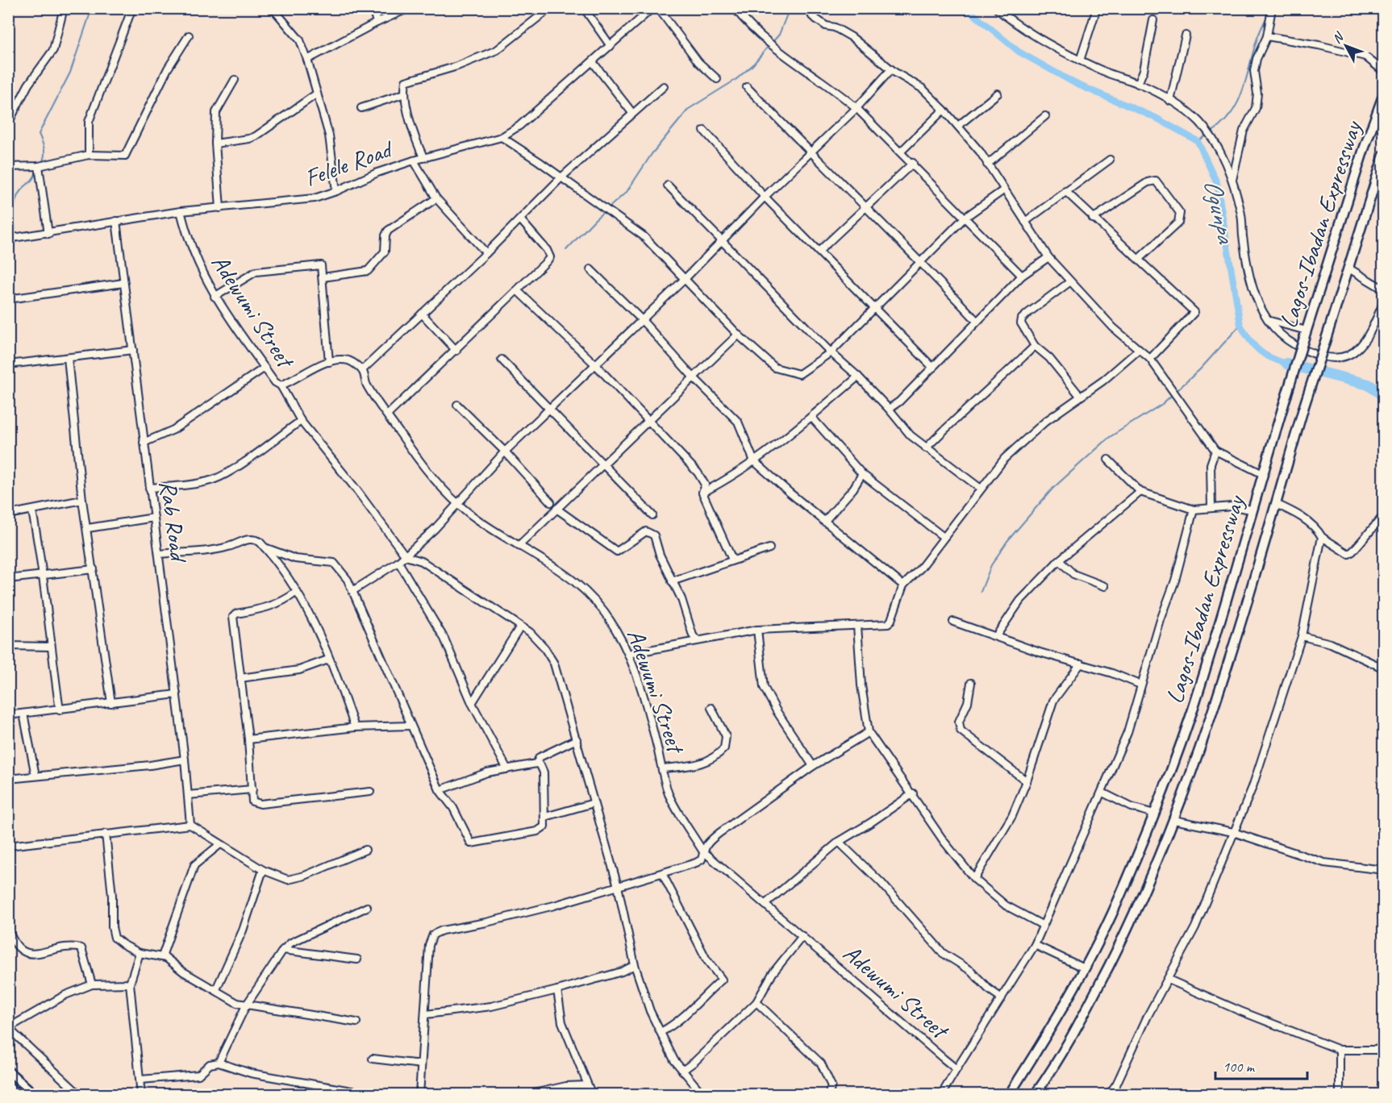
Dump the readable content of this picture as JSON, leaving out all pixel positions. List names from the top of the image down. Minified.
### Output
{"streets":{"highway":["Lagos-Ibadan Expressway"],"street":["Felele Road","Adewumi Street","Rab Road"]},"crossings":[["Felele Road","Adewumi Street"],["Felele Road","Rab Road"]],"water":["Ogunpa"],"scale_bar":"100 m","north":"top left"}
